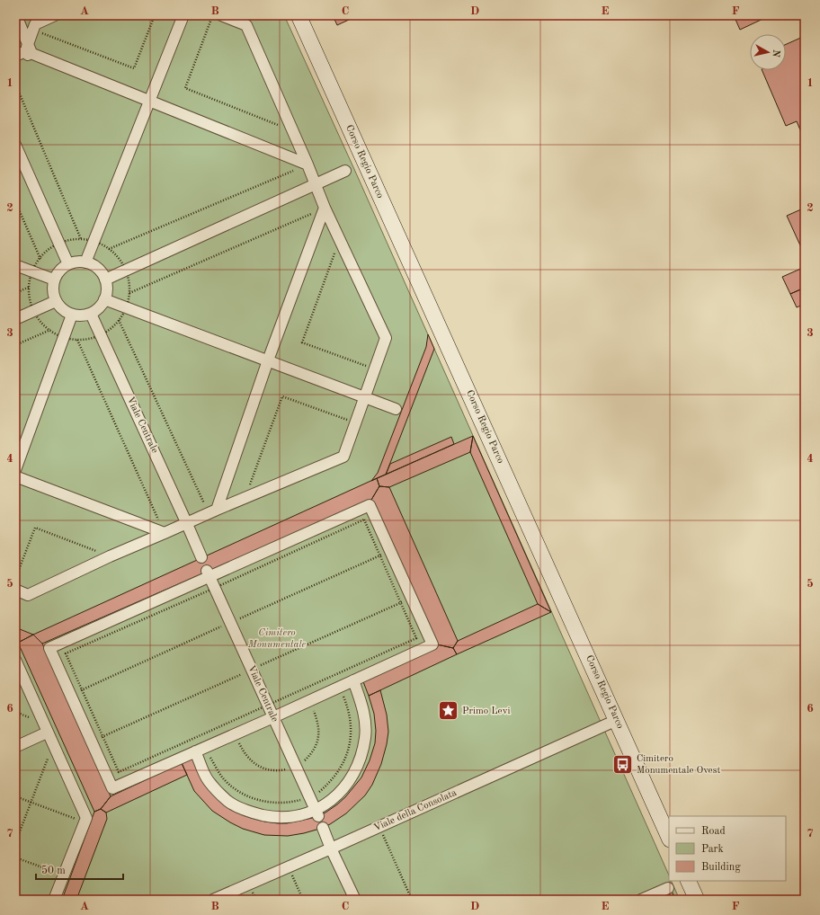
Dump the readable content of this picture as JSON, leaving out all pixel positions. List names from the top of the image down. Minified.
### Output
{"streets":{"street":["Corso Regio Parco","Viale Centrale","Viale della Consolata"]},"crossings":[["Corso Regio Parco","Viale della Consolata"]],"parks":["Cimitero Monumentale"],"places":{"place":["Primo Levi"],"bus stop":["Cimitero Monumentale Ovest"]},"legend":["Road","Park","Building"],"scale_bar":"50 m","north":"right","grid":{"columns":["A","B","C","D","E","F"],"rows":["1","2","3","4","5","6","7"]}}
